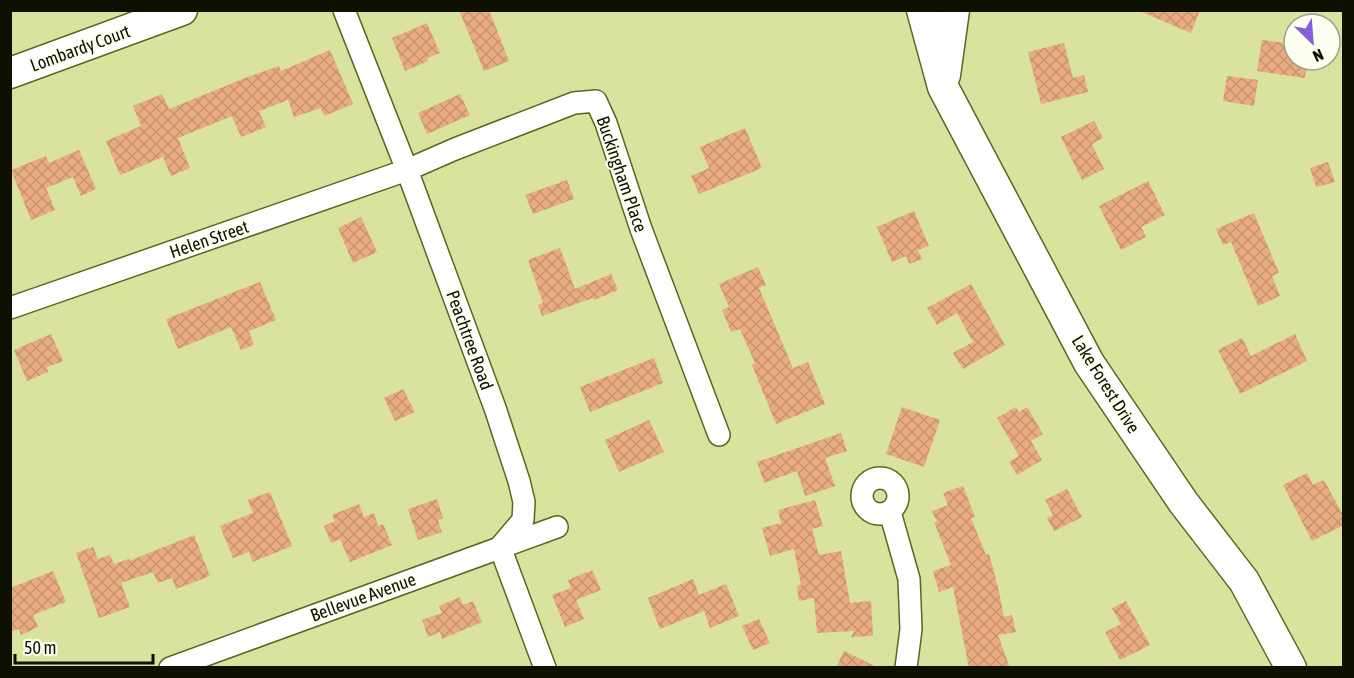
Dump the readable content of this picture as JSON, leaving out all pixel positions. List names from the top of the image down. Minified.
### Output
{"streets":{"street":["Lombardy Court","Buckingham Place","Helen Street","Peachtree Road","Lake Forest Drive","Bellevue Avenue"]},"crossings":[["Buckingham Place","Helen Street"],["Buckingham Place","Peachtree Road"],["Helen Street","Peachtree Road"],["Peachtree Road","Bellevue Avenue"]],"scale_bar":"50 m","north":"bottom right"}
